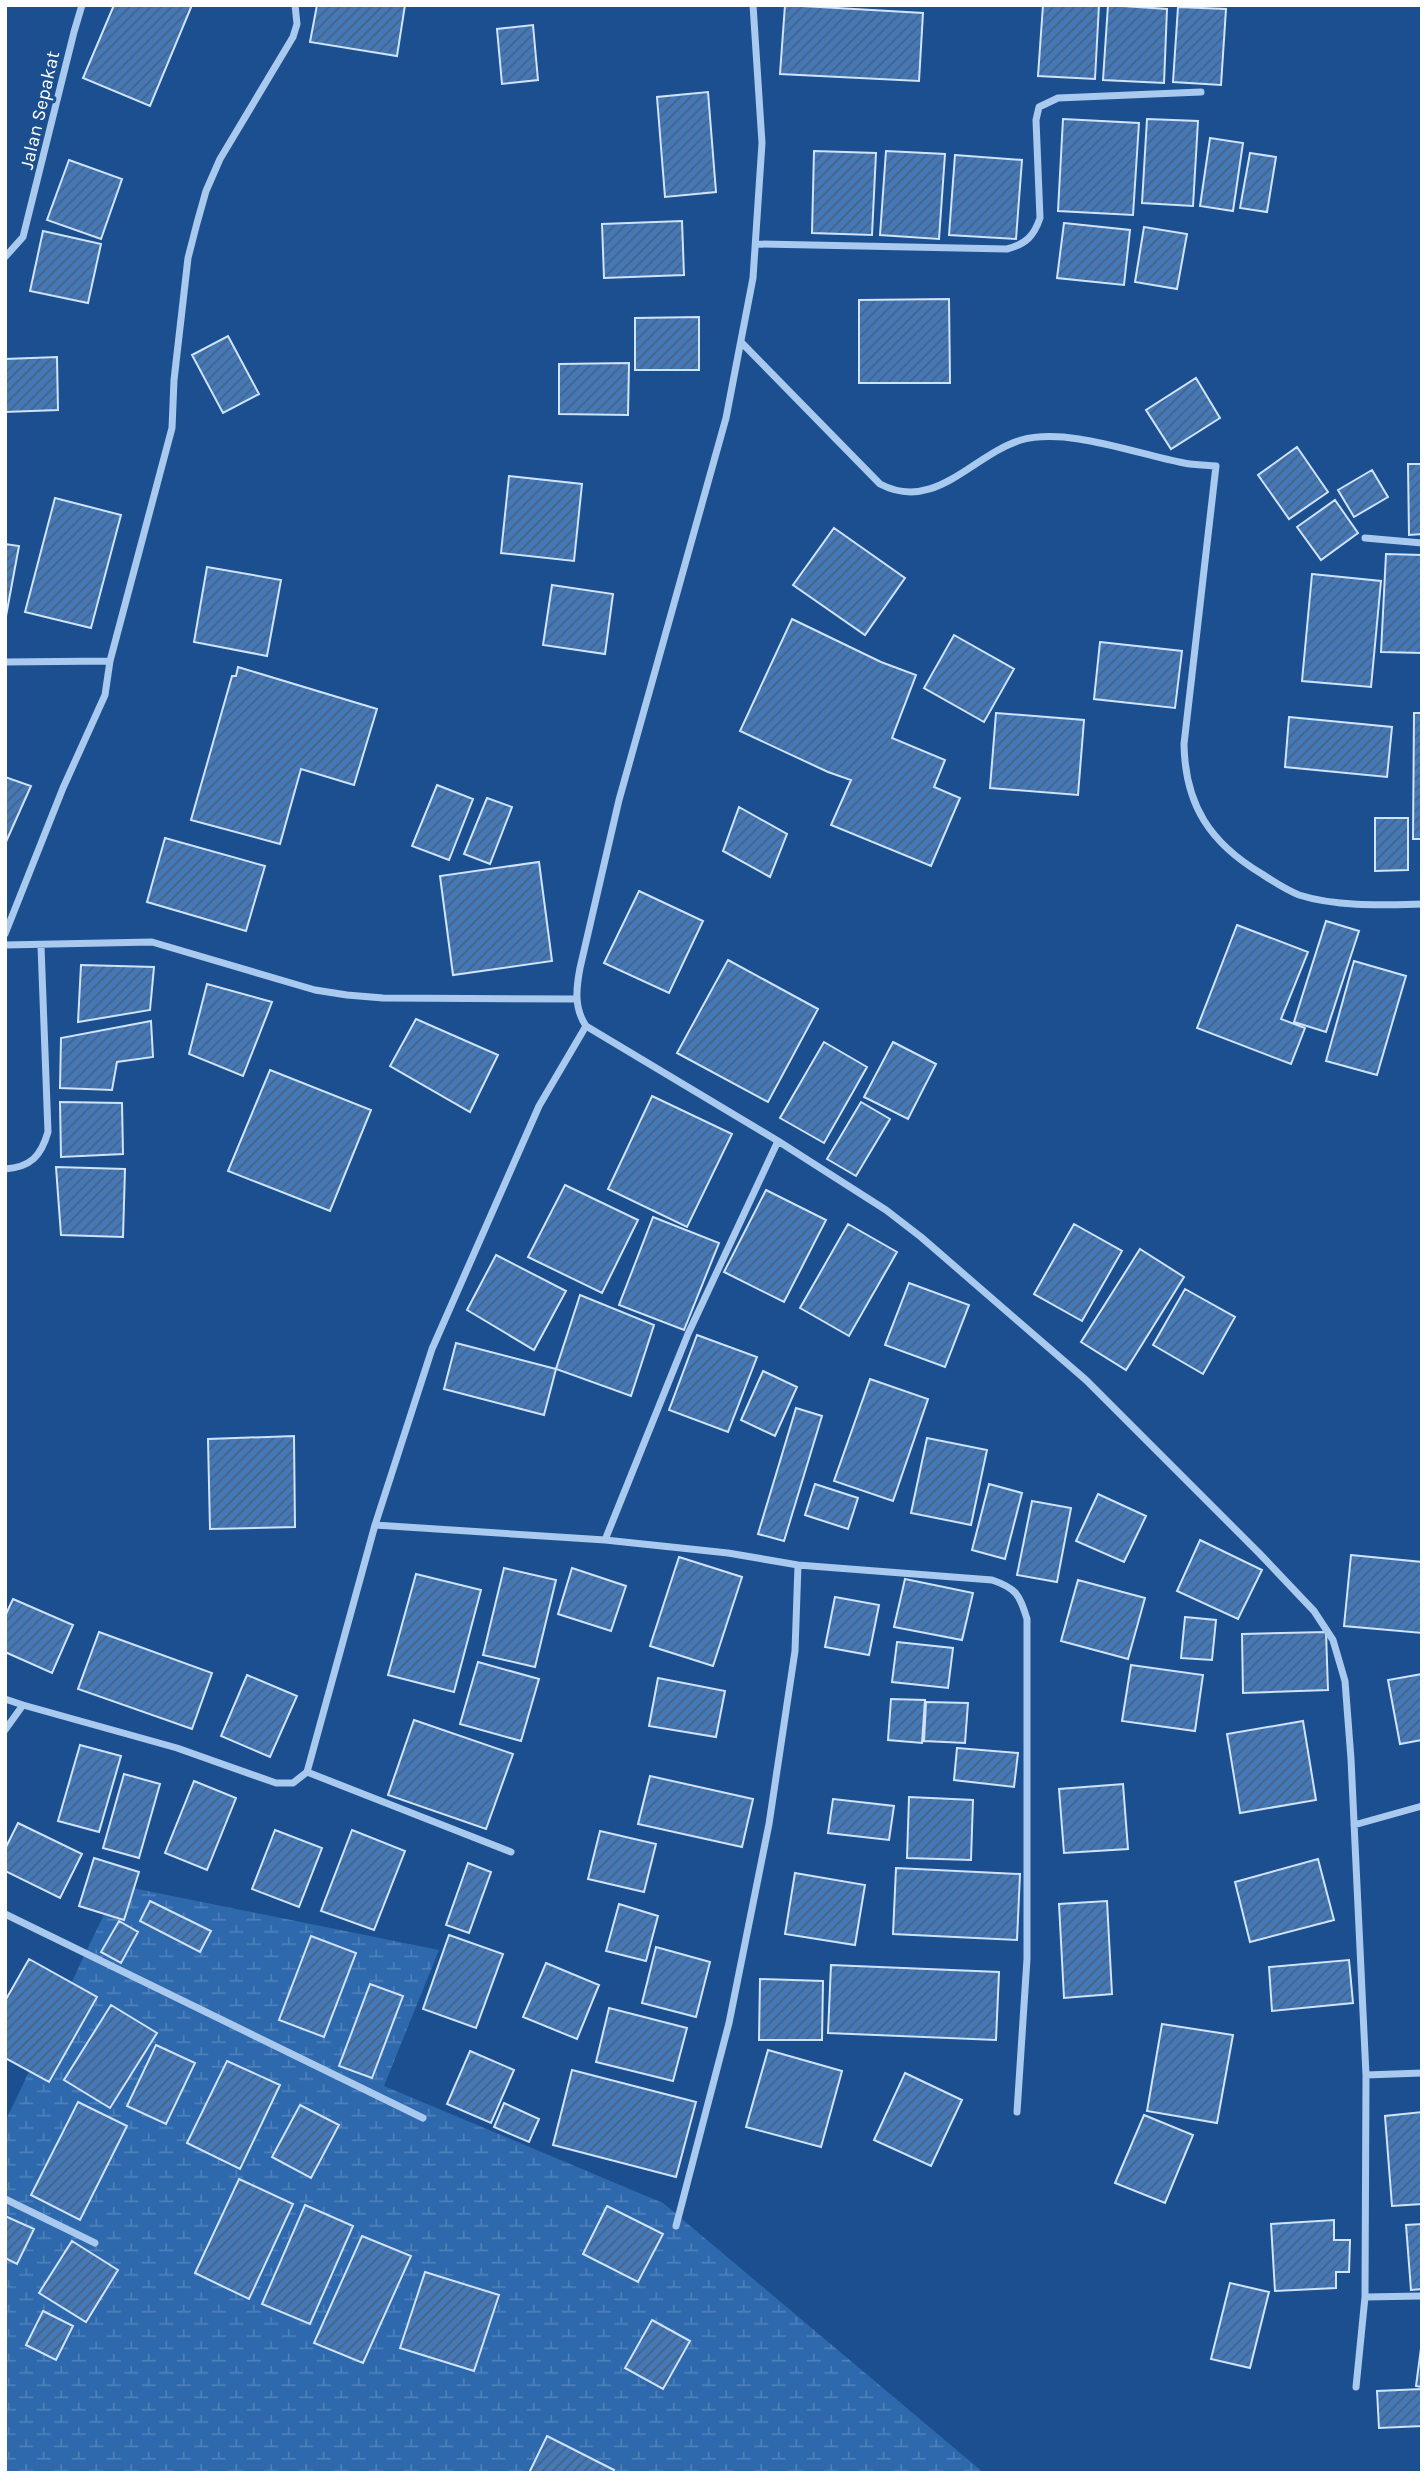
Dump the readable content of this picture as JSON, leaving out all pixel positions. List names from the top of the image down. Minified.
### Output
{"streets":{"street":["Jalan Sepakat"]}}
